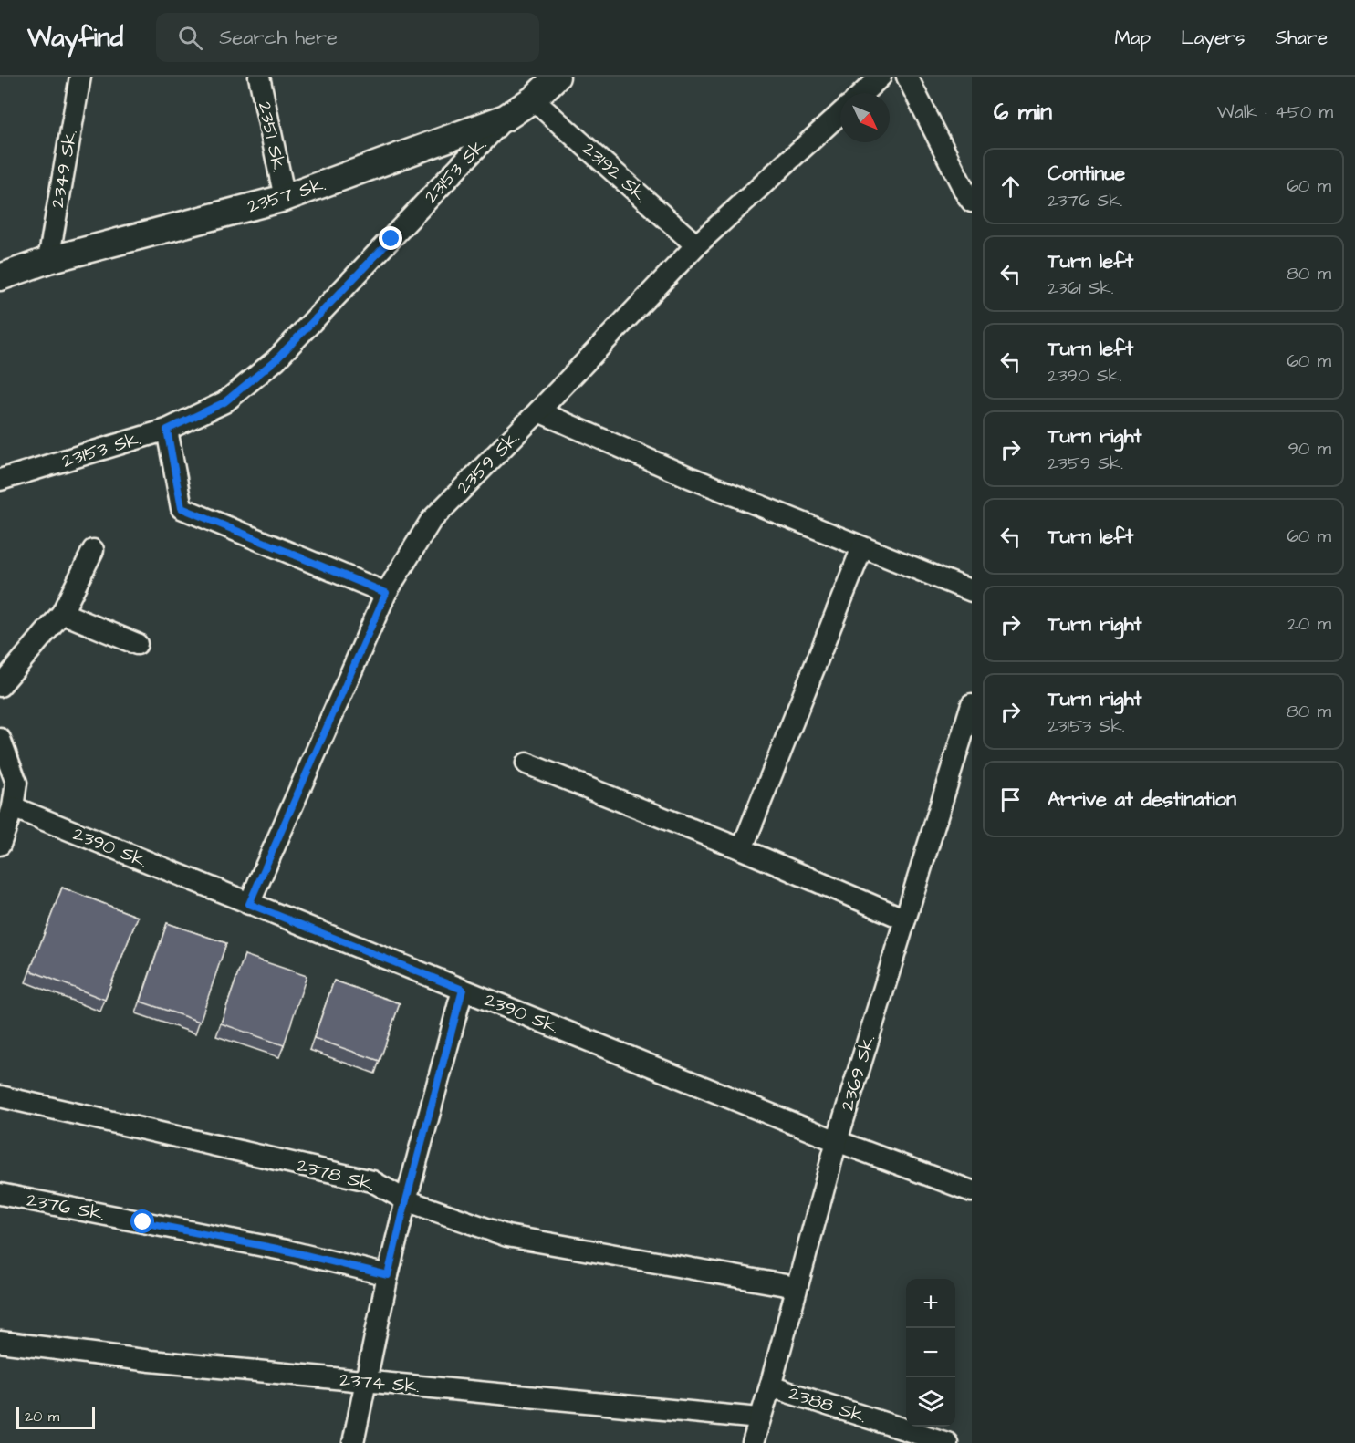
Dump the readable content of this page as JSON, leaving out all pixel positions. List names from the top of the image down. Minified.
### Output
{"streets":{"street":["2351 Sk.","2349 Sk.","23153 Sk.","23192 Sk.","2357 Sk.","2359 Sk.","2390 Sk.","2369 Sk.","2378 Sk.","2376 Sk.","2374 Sk.","2388 Sk."]},"crossings":[["2351 Sk.","2357 Sk."],["2349 Sk.","2357 Sk."],["23153 Sk.","2357 Sk."],["23192 Sk.","2357 Sk."],["23192 Sk.","2359 Sk."],["2359 Sk.","2390 Sk."],["2390 Sk.","2369 Sk."],["2369 Sk.","2378 Sk."],["2369 Sk.","2374 Sk."],["2369 Sk.","2388 Sk."]],"scale_bar":"20 m","north":"bottom right","page":{"header":"Wayfind","search":"Search here","nav":["Map","Layers","Share"],"heading":["6 min","Walk · 450 m"],"list":[["Continue","2376 Sk.","60 m"],["Turn left","2361 Sk.","80 m"],["Turn left","2390 Sk.","60 m"],["Turn right","2359 Sk.","90 m"],["Turn left","60 m"],["Turn right","20 m"],["Turn right","23153 Sk.","80 m"],"Arrive at destination"],"map_buttons":["+","−"],"scale":"20 m"}}
